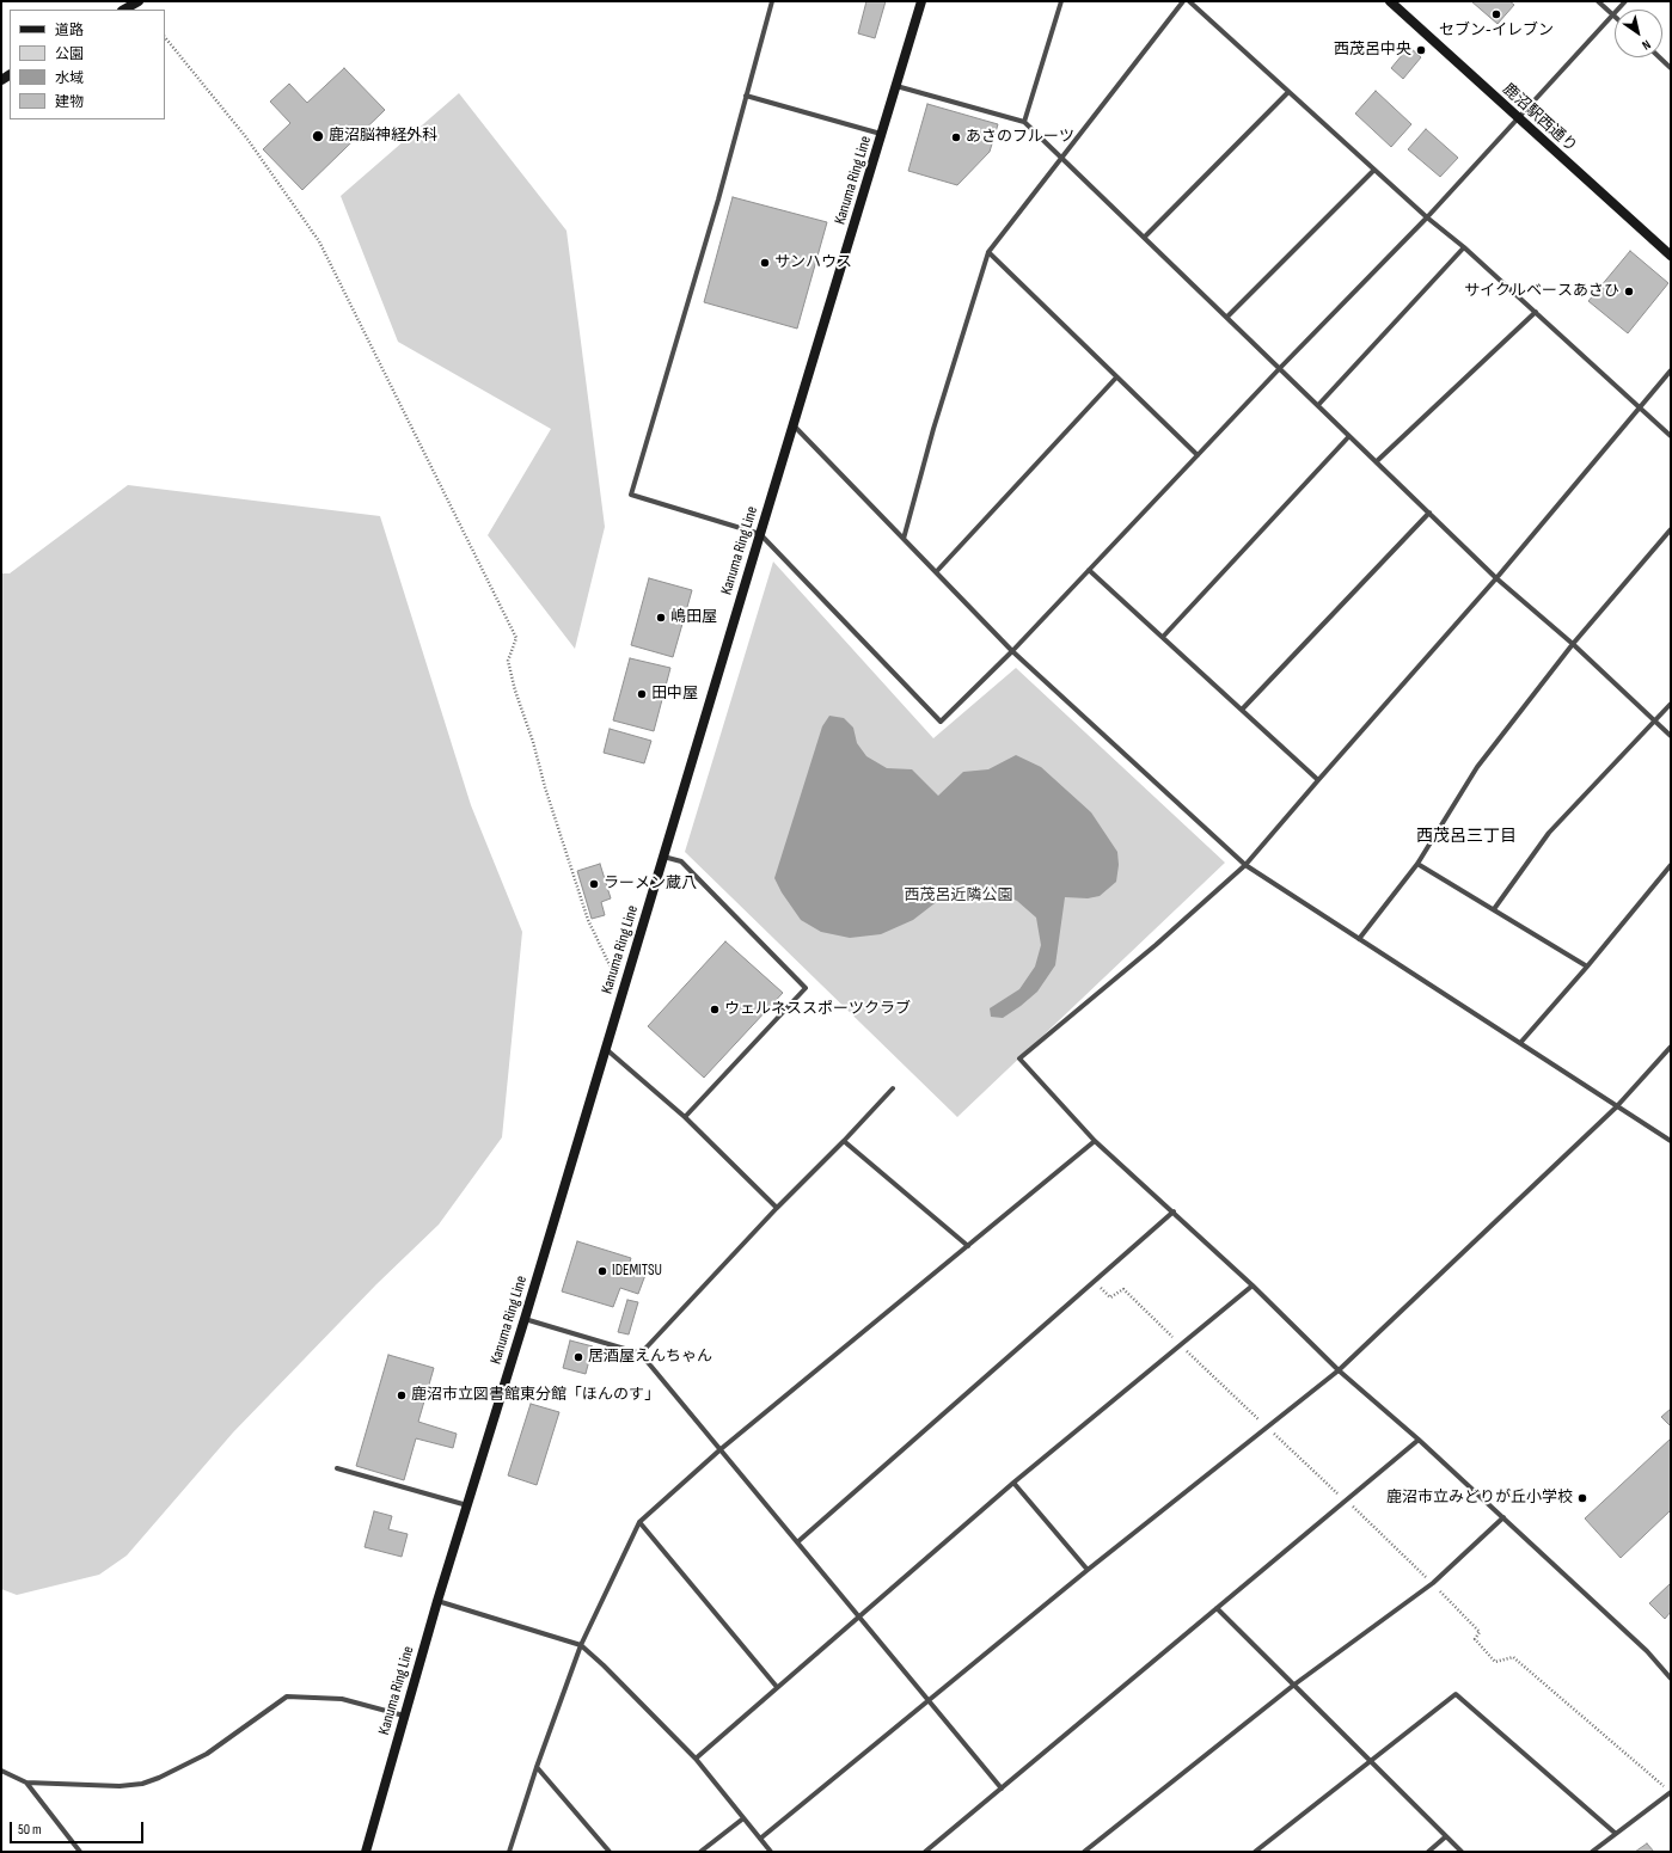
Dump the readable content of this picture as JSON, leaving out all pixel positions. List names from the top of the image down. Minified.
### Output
{"streets":{"main road":["鹿沼駅西通り","Kanuma Ring Line"]},"districts":["西茂呂三丁目"],"parks":["西茂呂近隣公園"],"places":["セブン-イレブン","西茂呂中央","鹿沼脳神経外科","あさのフルーツ","サンハウス","サイクルベースあさひ","嶋田屋","田中屋","ラーメン蔵八","ウェルネススポーツクラブ","IDEMITSU","居酒屋えんちゃん","鹿沼市立図書館東分館「ほんのす」","鹿沼市立みどりが丘小学校"],"legend":["道路","公園","水域","建物"],"scale_bar":"50 m","north":"bottom right"}
